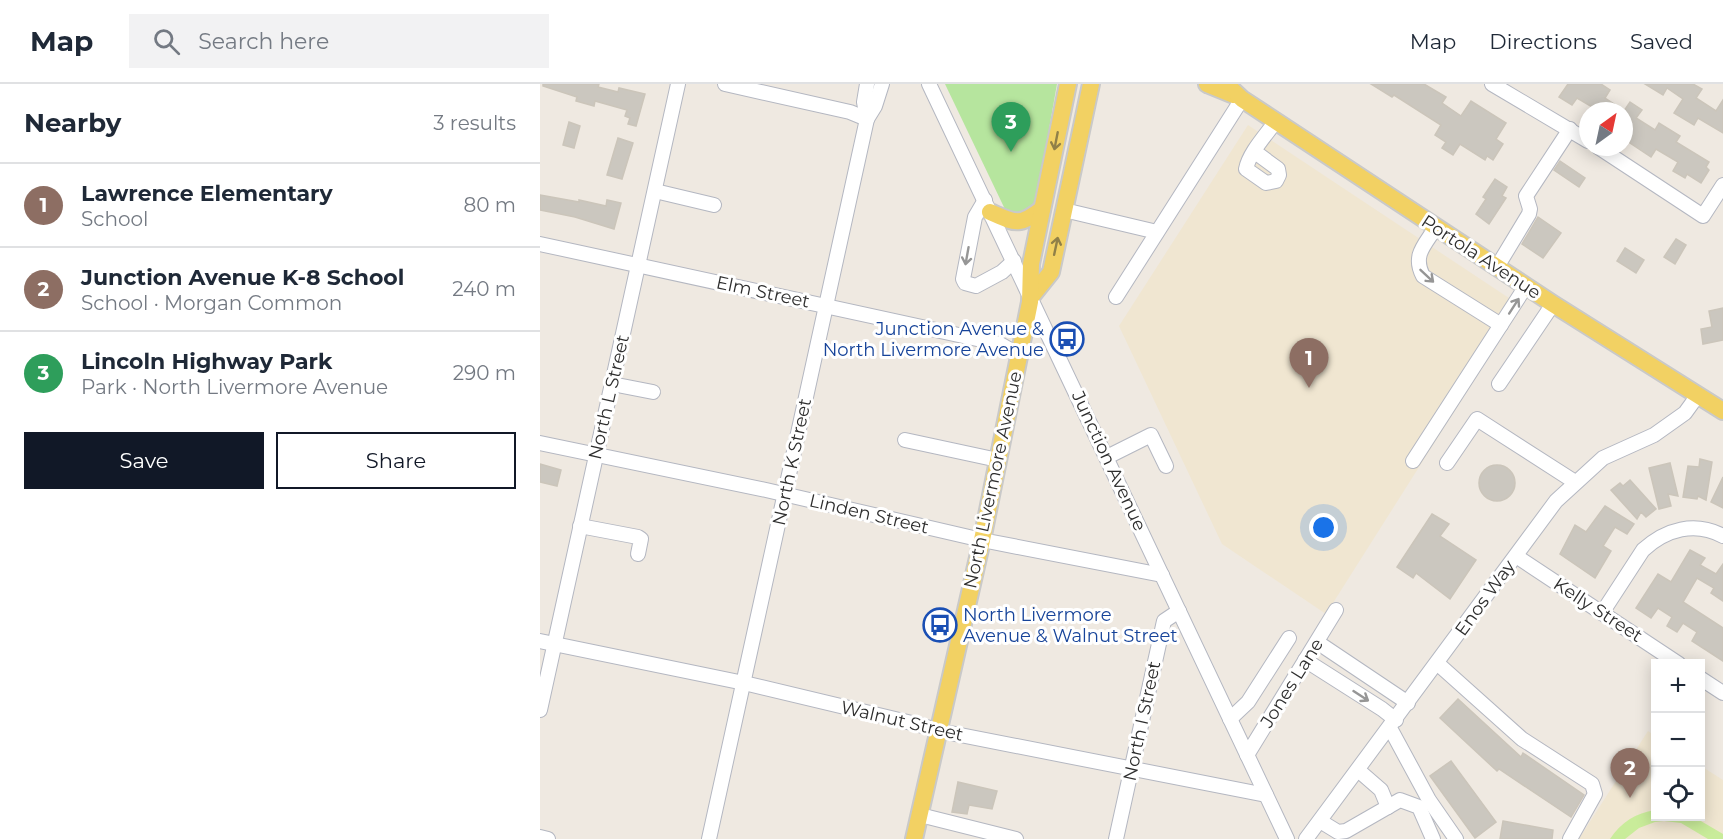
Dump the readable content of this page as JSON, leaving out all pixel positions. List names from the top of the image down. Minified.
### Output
{"streets":{"main road":["Portola Avenue","North Livermore Avenue"],"street":["Elm Street","North L Street","Junction Avenue","North K Street","Linden Street","Enos Way","Kelly Street","Jones Lane","Walnut Street","North I Street"]},"crossings":[["Portola Avenue","Enos Way"],["Elm Street","North L Street"],["Elm Street","North K Street"],["Elm Street","North Livermore Avenue"],["North L Street","Linden Street"],["North L Street","Walnut Street"],["Junction Avenue","North Livermore Avenue"],["Junction Avenue","Linden Street"],["Junction Avenue","Jones Lane"],["Junction Avenue","Walnut Street"],["Junction Avenue","North I Street"],["North K Street","Linden Street"],["North K Street","Walnut Street"],["North Livermore Avenue","Linden Street"],["North Livermore Avenue","Walnut Street"],["Enos Way","Kelly Street"],["Walnut Street","North I Street"]],"places":{"bus stop":["Junction Avenue & North Livermore Avenue","North Livermore Avenue & Walnut Street"]},"north":"top right","page":{"header":"Map","search":"Search here","nav":["Map","Directions","Saved"],"heading":["Nearby","3 results"],"pins":["3","1","2"],"list":[{"mark":"1","name":"Lawrence Elementary","note":"School","value":"80 m"},{"mark":"2","name":"Junction Avenue K-8 School","note":"School · Morgan Common","value":"240 m"},{"mark":"3","name":"Lincoln Highway Park","note":"Park · North Livermore Avenue","value":"290 m"}],"buttons":["Save","Share"],"map_buttons":["+","−"]}}
